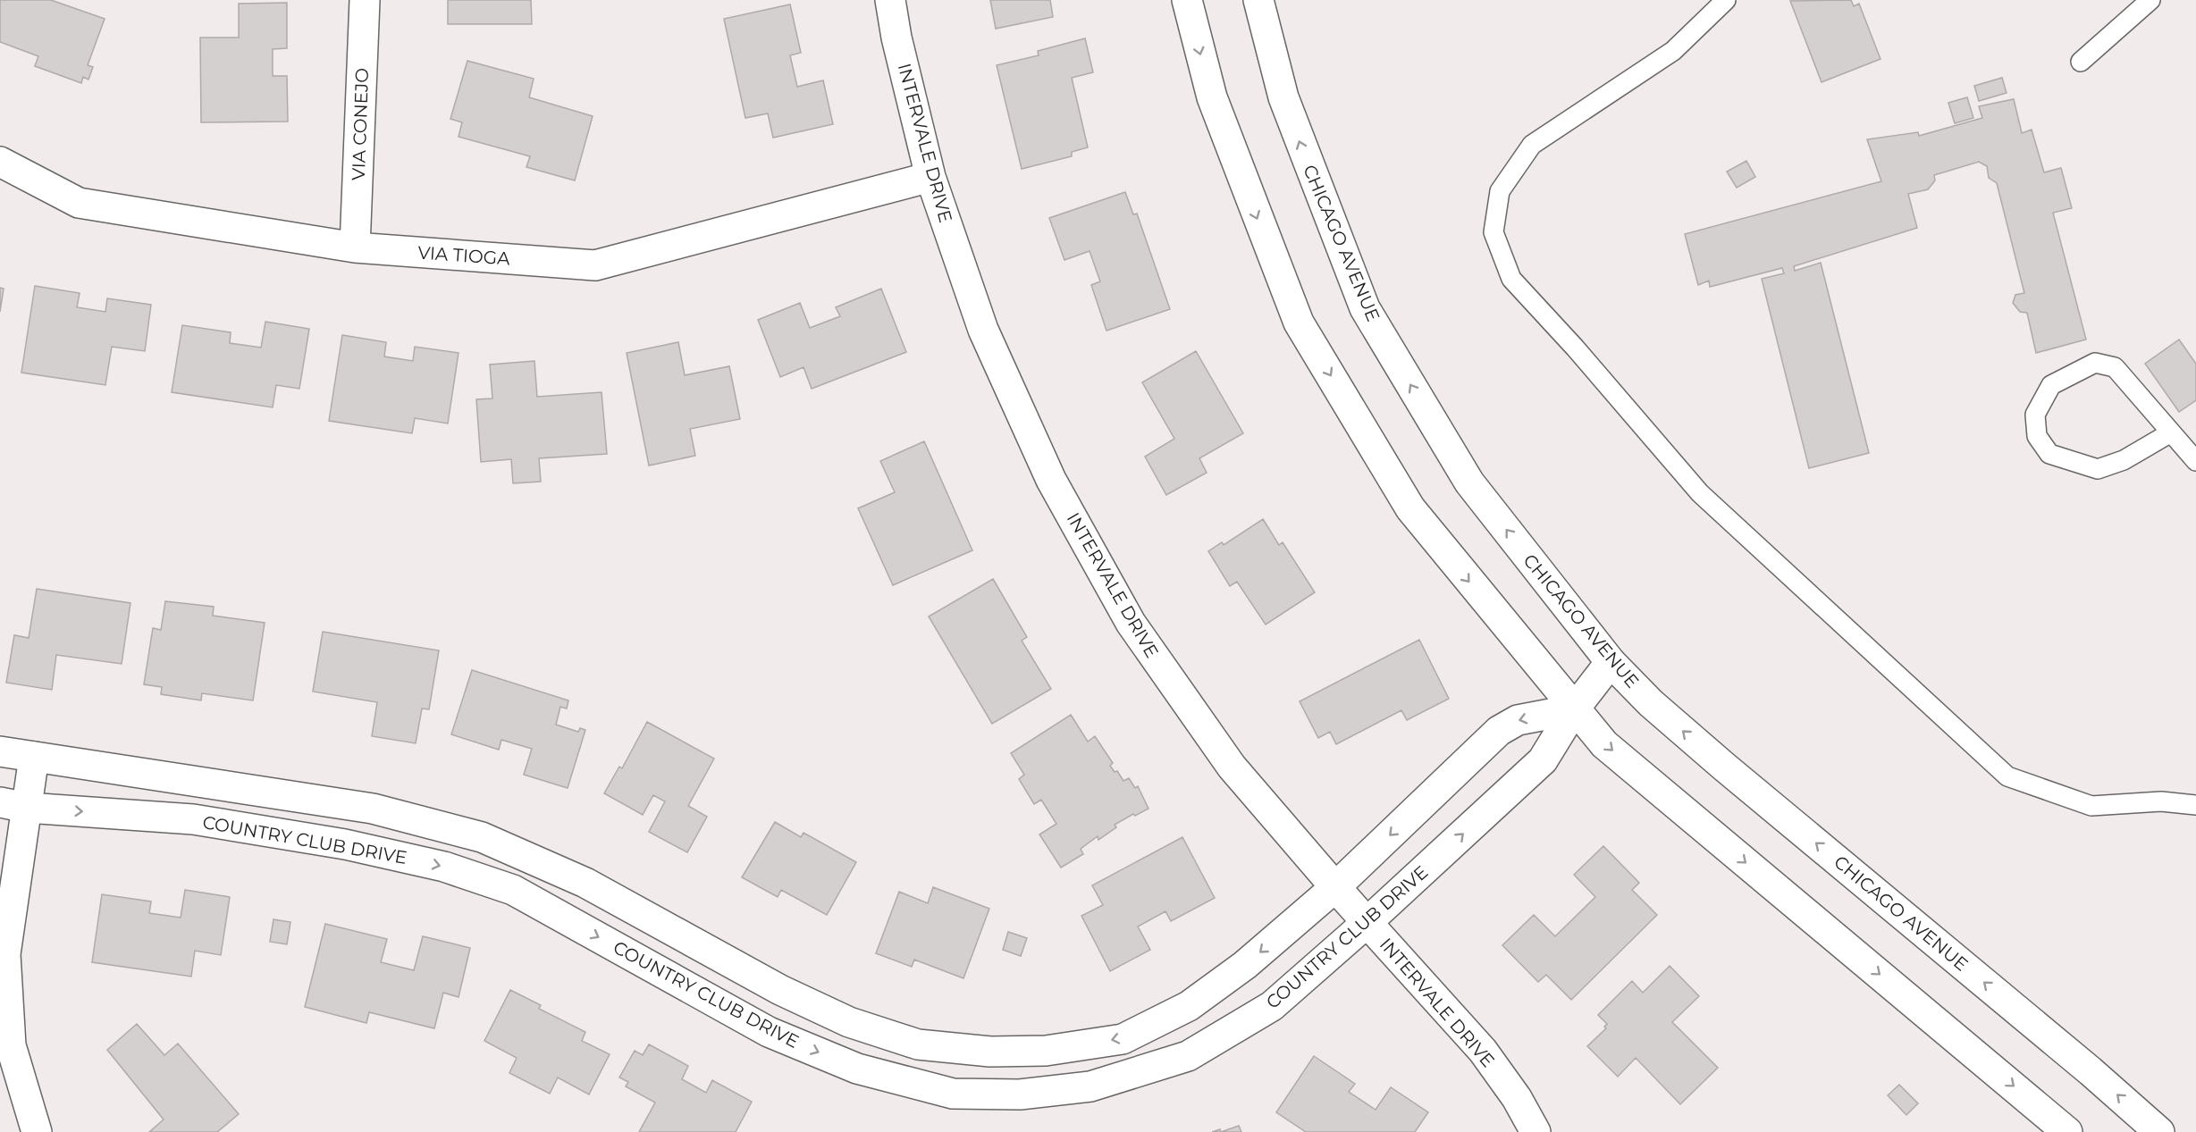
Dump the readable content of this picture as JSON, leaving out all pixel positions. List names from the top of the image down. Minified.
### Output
{"streets":{"street":["VIA CONEJO","INTERVALE DRIVE","CHICAGO AVENUE","VIA TIOGA","COUNTRY CLUB DRIVE"]},"crossings":[["VIA CONEJO","VIA TIOGA"],["INTERVALE DRIVE","VIA TIOGA"],["INTERVALE DRIVE","COUNTRY CLUB DRIVE"],["CHICAGO AVENUE","COUNTRY CLUB DRIVE"]]}
